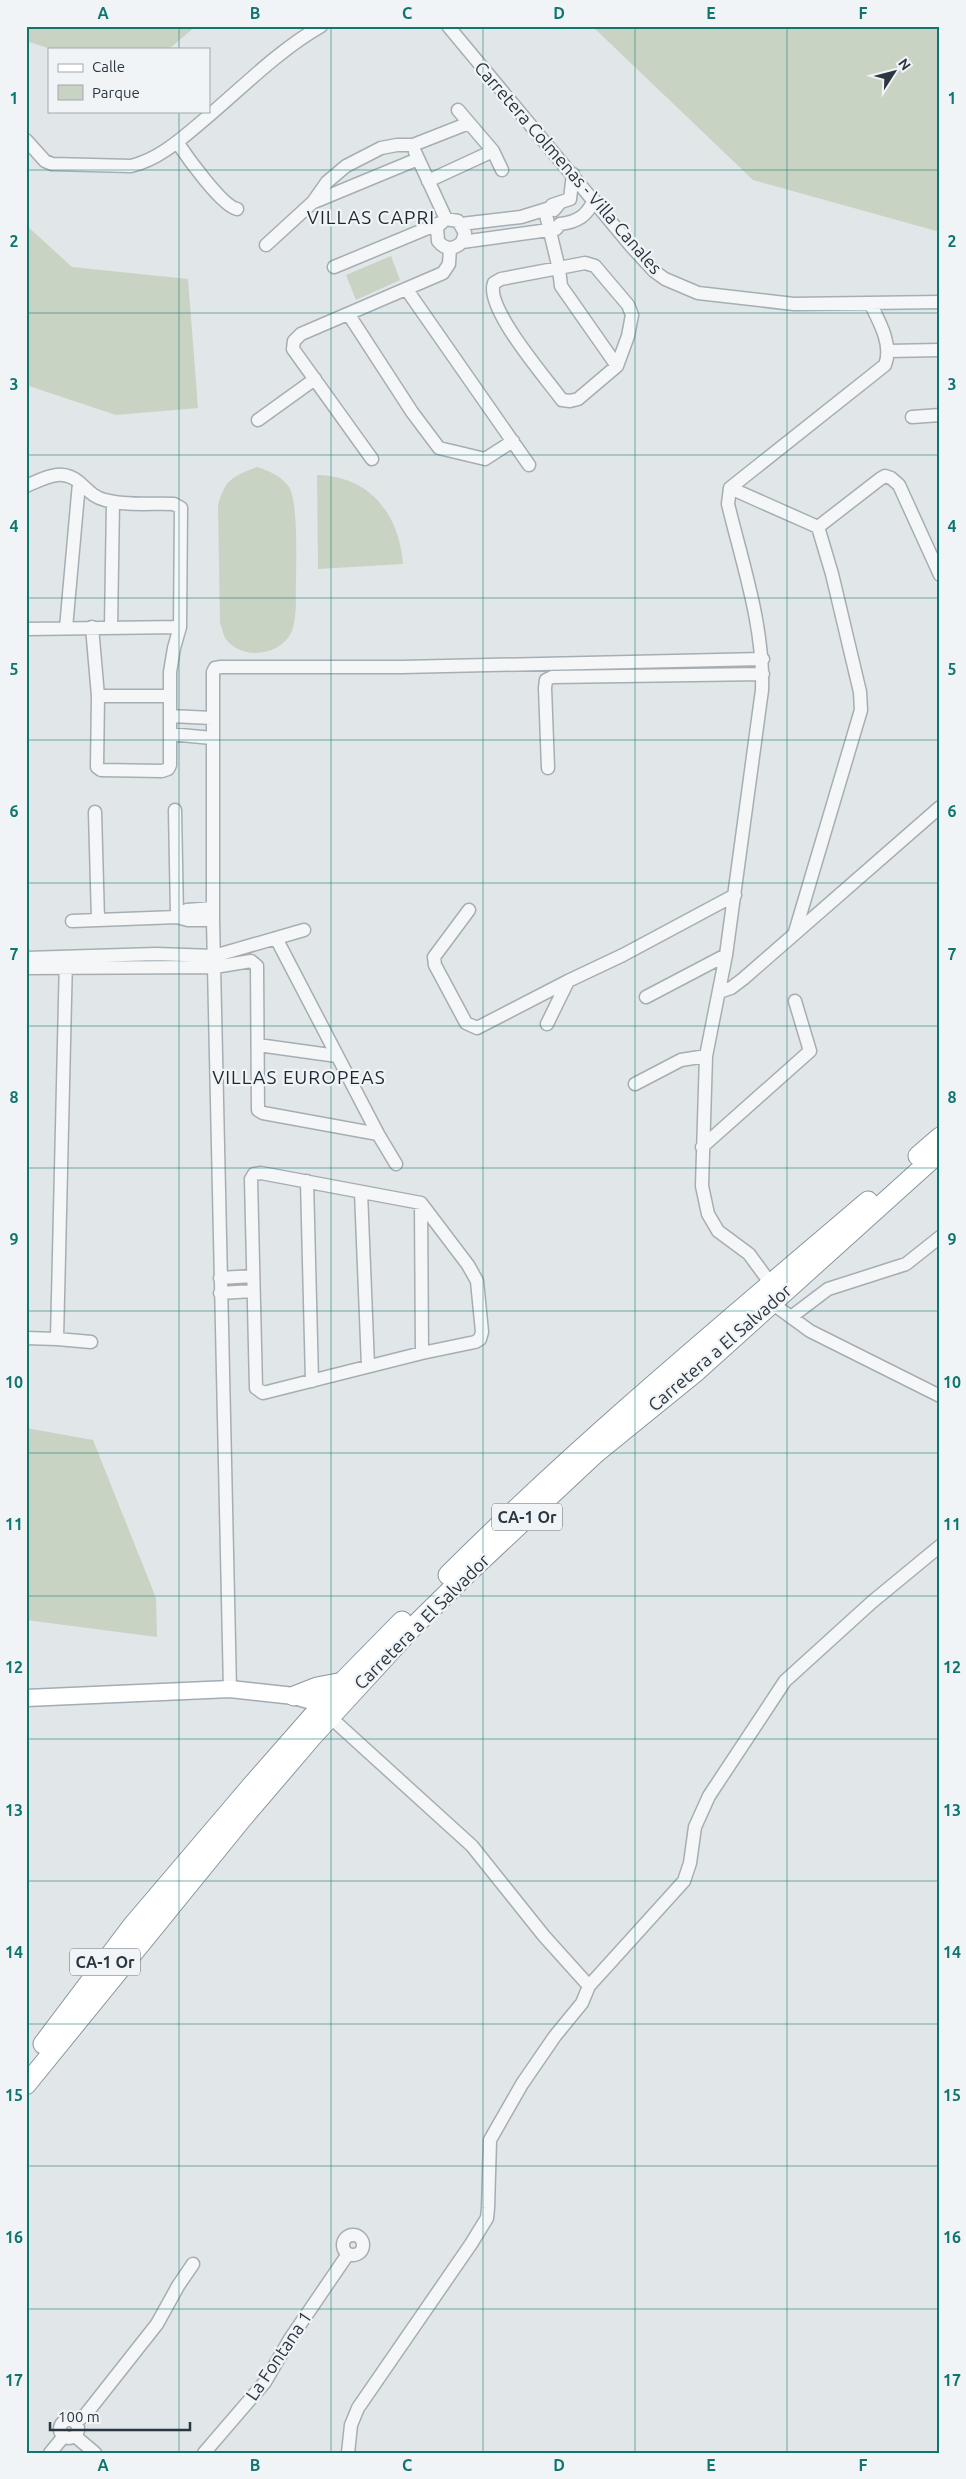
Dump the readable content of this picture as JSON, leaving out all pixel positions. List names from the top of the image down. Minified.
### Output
{"streets":{"highway":["Carretera a El Salvador","CA-1 Or"],"street":["Carretera Colmenas - Villa Canales","La Fontana 1"]},"districts":["VILLAS CAPRI","VILLAS EUROPEAS"],"legend":["Calle","Parque"],"scale_bar":"100 m","north":"top right","grid":{"columns":["A","B","C","D","E","F"],"rows":["1","2","3","4","5","6","7","8","9","10","11","12","13","14","15","16","17"]}}
